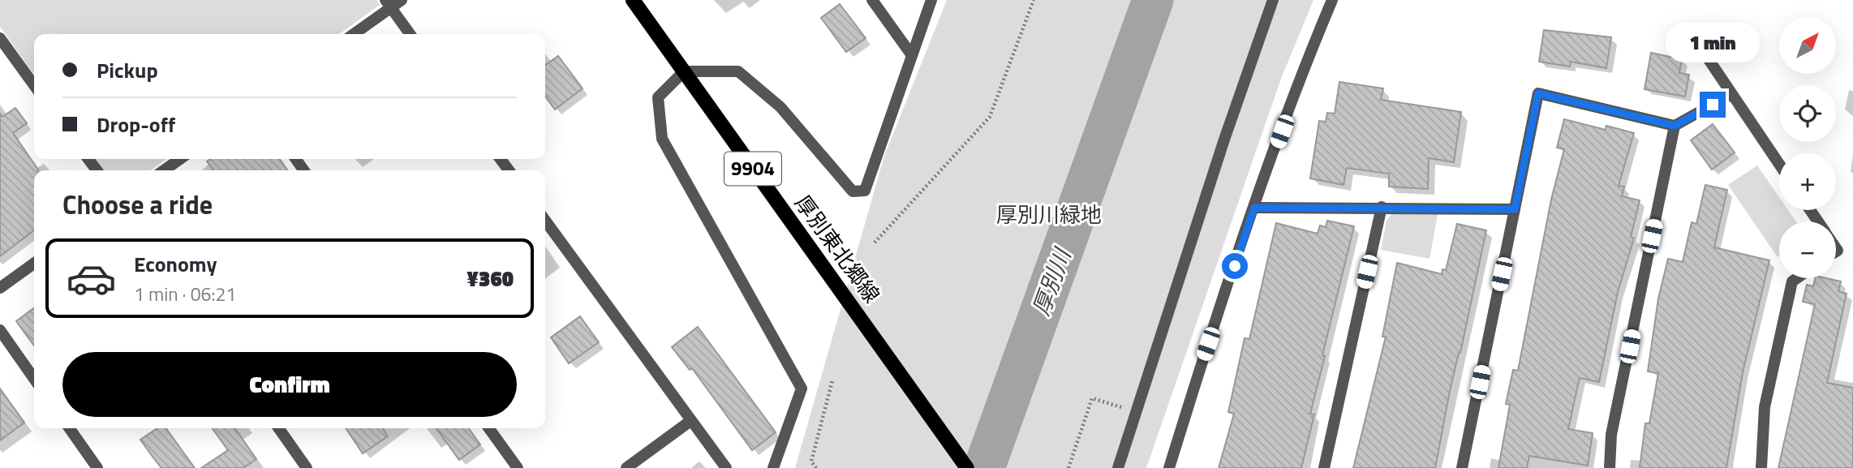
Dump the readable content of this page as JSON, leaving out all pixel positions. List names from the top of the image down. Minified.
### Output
{"streets":{"main road":["9904","厚別東北郷線"]},"water":["厚別川"],"parks":["厚別川緑地"],"north":"top right","page":{"map_buttons":["+","−"],"bubble":"1 min","banner":["Pickup","Drop-off"],"heading":"Choose a ride","list":[{"name":"Economy","note":"1 min · 06:21","value":"¥360"}],"buttons":"Confirm"}}
